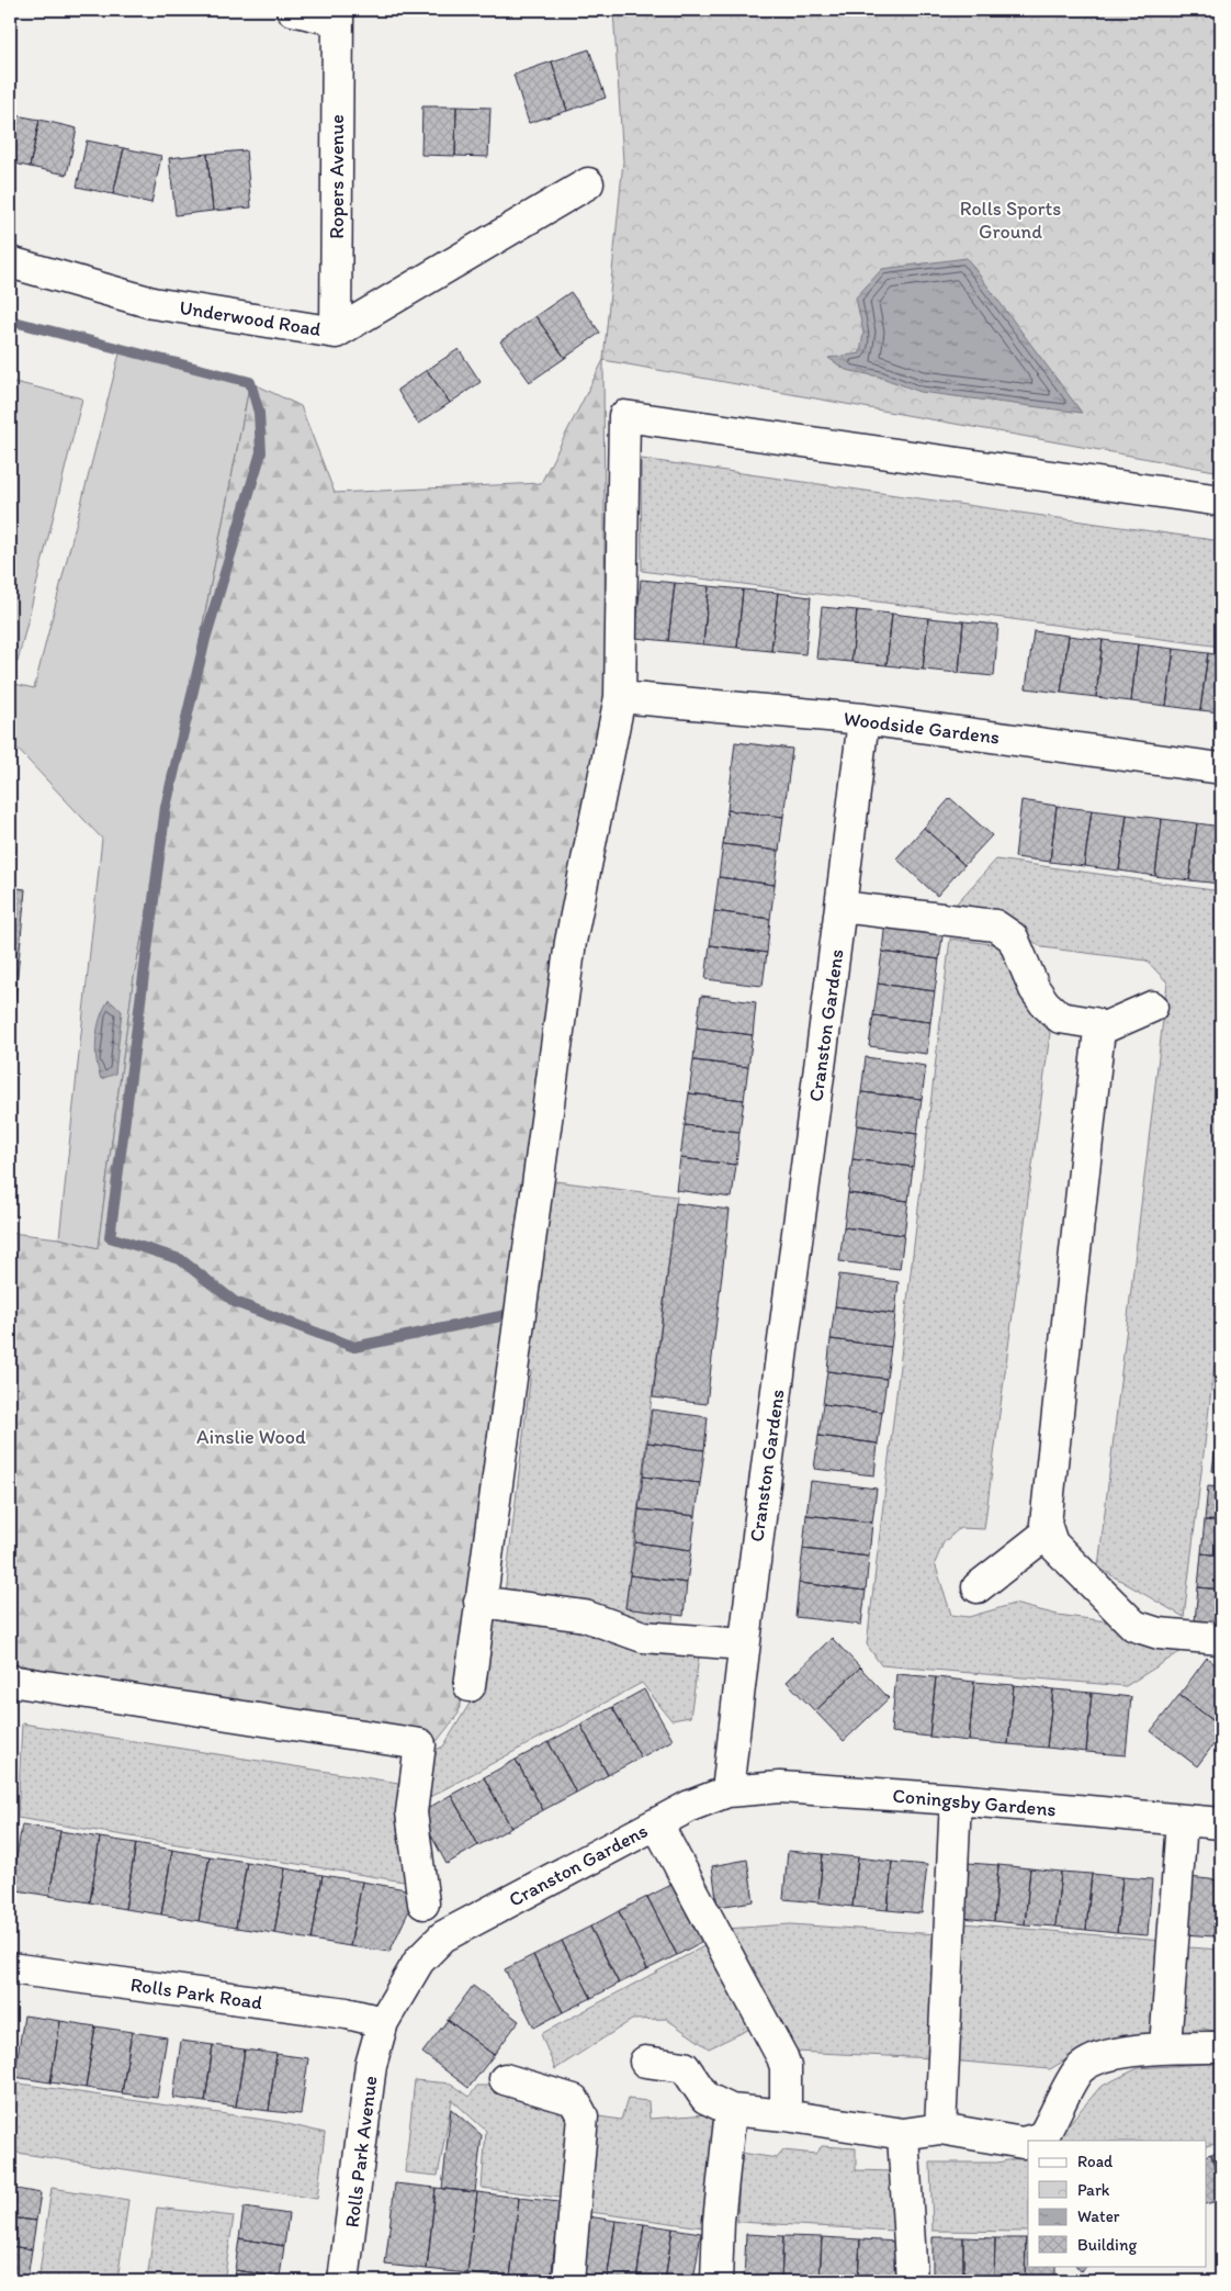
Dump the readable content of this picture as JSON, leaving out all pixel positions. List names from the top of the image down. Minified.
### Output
{"streets":{"street":["Ropers Avenue","Underwood Road","Woodside Gardens","Cranston Gardens","Coningsby Gardens","Rolls Park Road","Rolls Park Avenue"]},"crossings":[["Ropers Avenue","Underwood Road"],["Woodside Gardens","Cranston Gardens"],["Cranston Gardens","Coningsby Gardens"],["Cranston Gardens","Rolls Park Road"],["Cranston Gardens","Rolls Park Avenue"],["Rolls Park Road","Rolls Park Avenue"]],"parks":["Rolls Sports Ground","Ainslie Wood"],"legend":["Road","Park","Water","Building"]}
